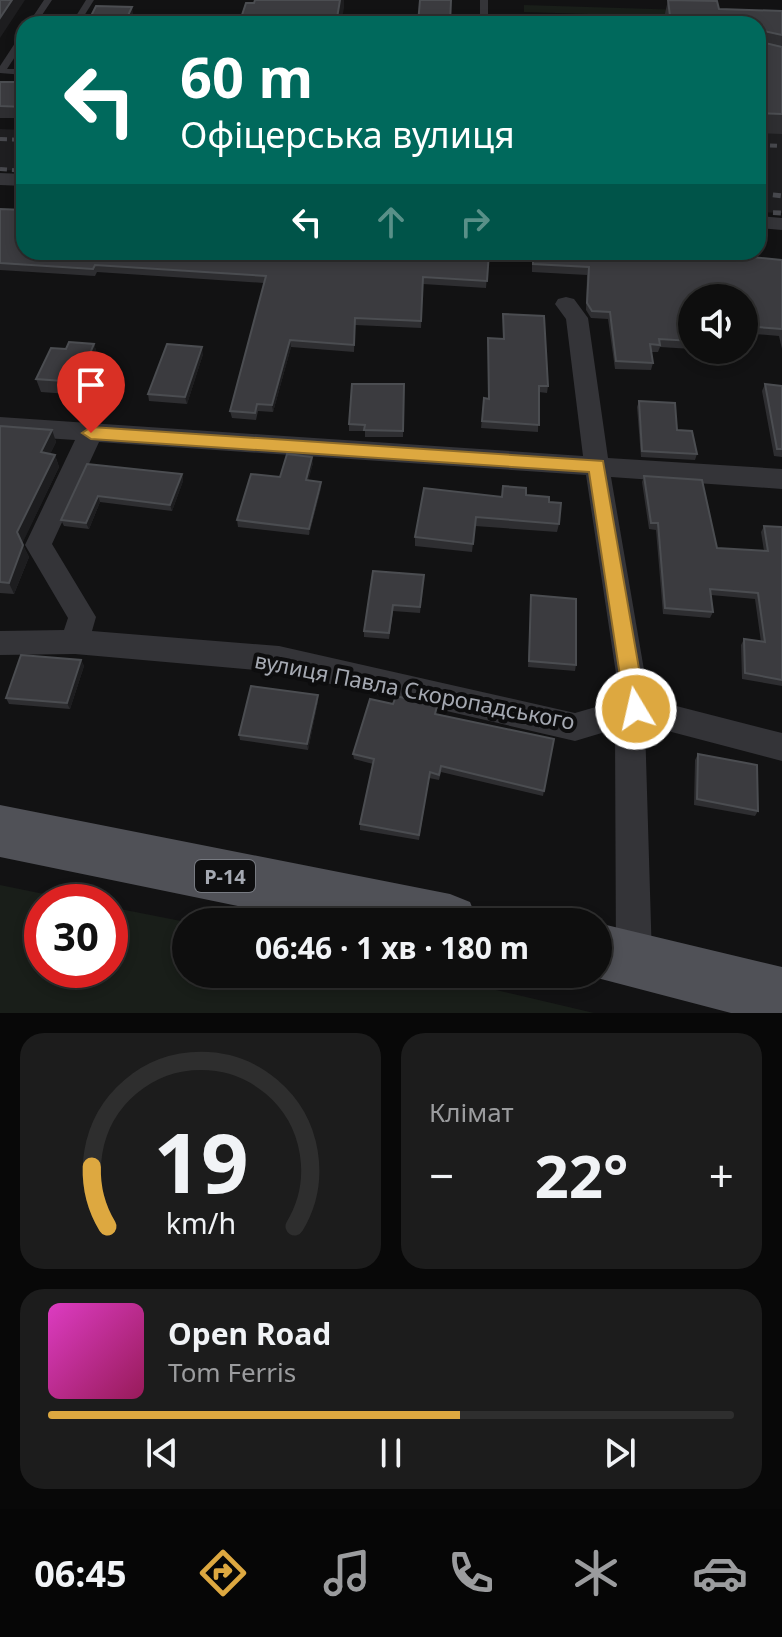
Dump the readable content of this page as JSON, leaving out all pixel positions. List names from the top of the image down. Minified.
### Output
{"streets":{"main road":["Р-14"],"street":["вулиця Павла Скоропадського"]},"page":{"turn":["60 m","Офіцерська вулиця"],"limit":"30","trip":"06:46 · 1 хв · 180 m","tile":"Клімат","heat":["−","22°","+"],"song":["Open Road","Tom Ferris"],"tabs":"06:45","gauge":["19","km/h"]}}
